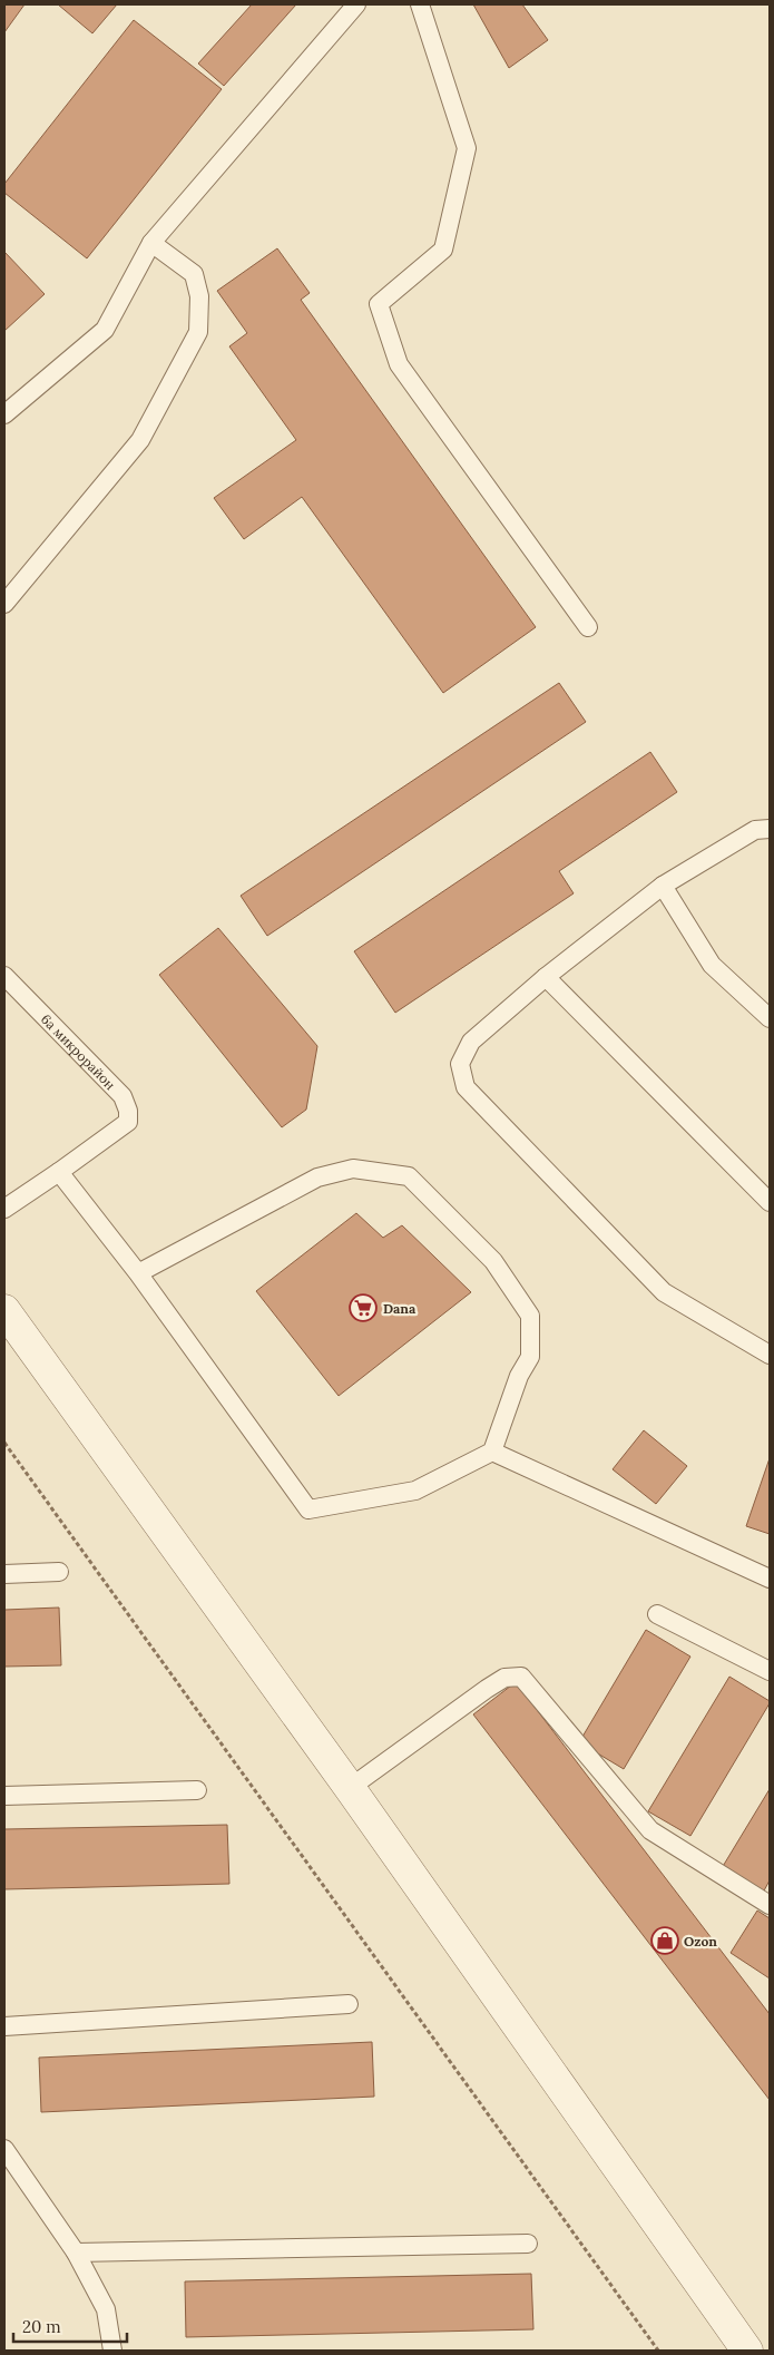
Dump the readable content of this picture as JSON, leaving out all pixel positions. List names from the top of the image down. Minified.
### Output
{"streets":{"lane":["6а микрорайон"]},"places":{"supermarket":["Dana"],"shop":["Ozon"]},"scale_bar":"20 m"}
